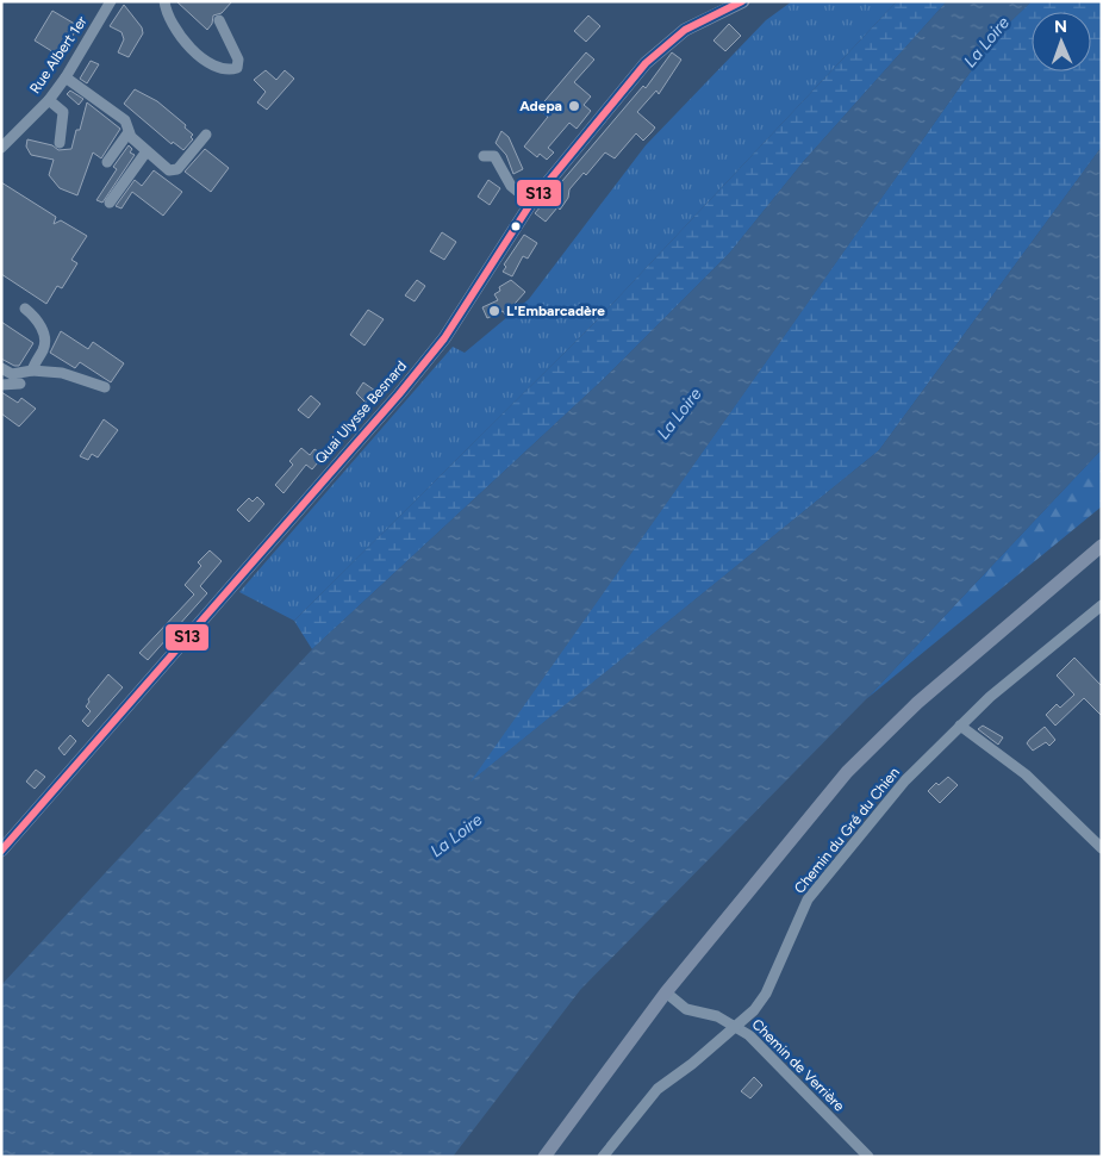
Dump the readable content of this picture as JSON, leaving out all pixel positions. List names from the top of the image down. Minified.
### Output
{"streets":{"main road":["Quai Ulysse Besnard"],"street":["Rue Albert 1er","Chemin du Gré du Chien","Chemin de Verrière"]},"crossings":[["Chemin du Gré du Chien","Chemin de Verrière"]],"water":["La Loire"],"places":["Adepa","L'Embarcadère"],"lines":["transit line S13"],"north":"top"}
